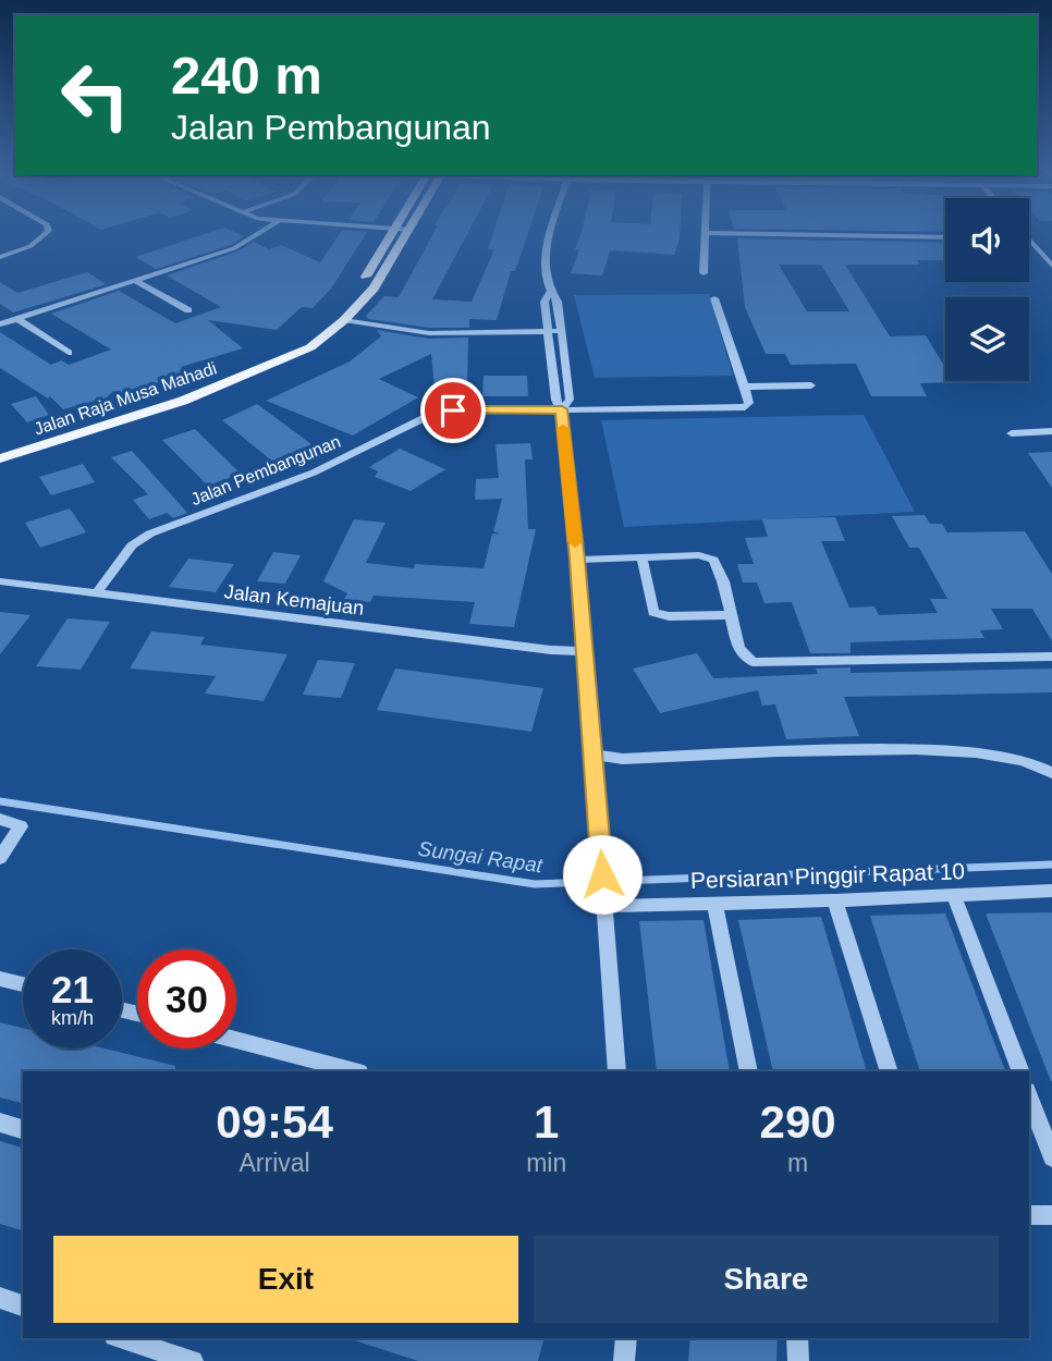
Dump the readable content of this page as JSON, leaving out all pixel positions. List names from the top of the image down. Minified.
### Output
{"streets":{"main road":["Jalan Raja Musa Mahadi"],"street":["Jalan Pembangunan","Jalan Kemajuan","Persiaran Pinggir Rapat 10"]},"crossings":[["Jalan Pembangunan","Jalan Kemajuan"]],"water":["Sungai Rapat"],"page":{"turn":["240 m","Jalan Pembangunan"],"speed":"21 km/h","limit":"30","eta":["09:54","Arrival","1","min","290","m"],"buttons":["Exit","Share"]}}
